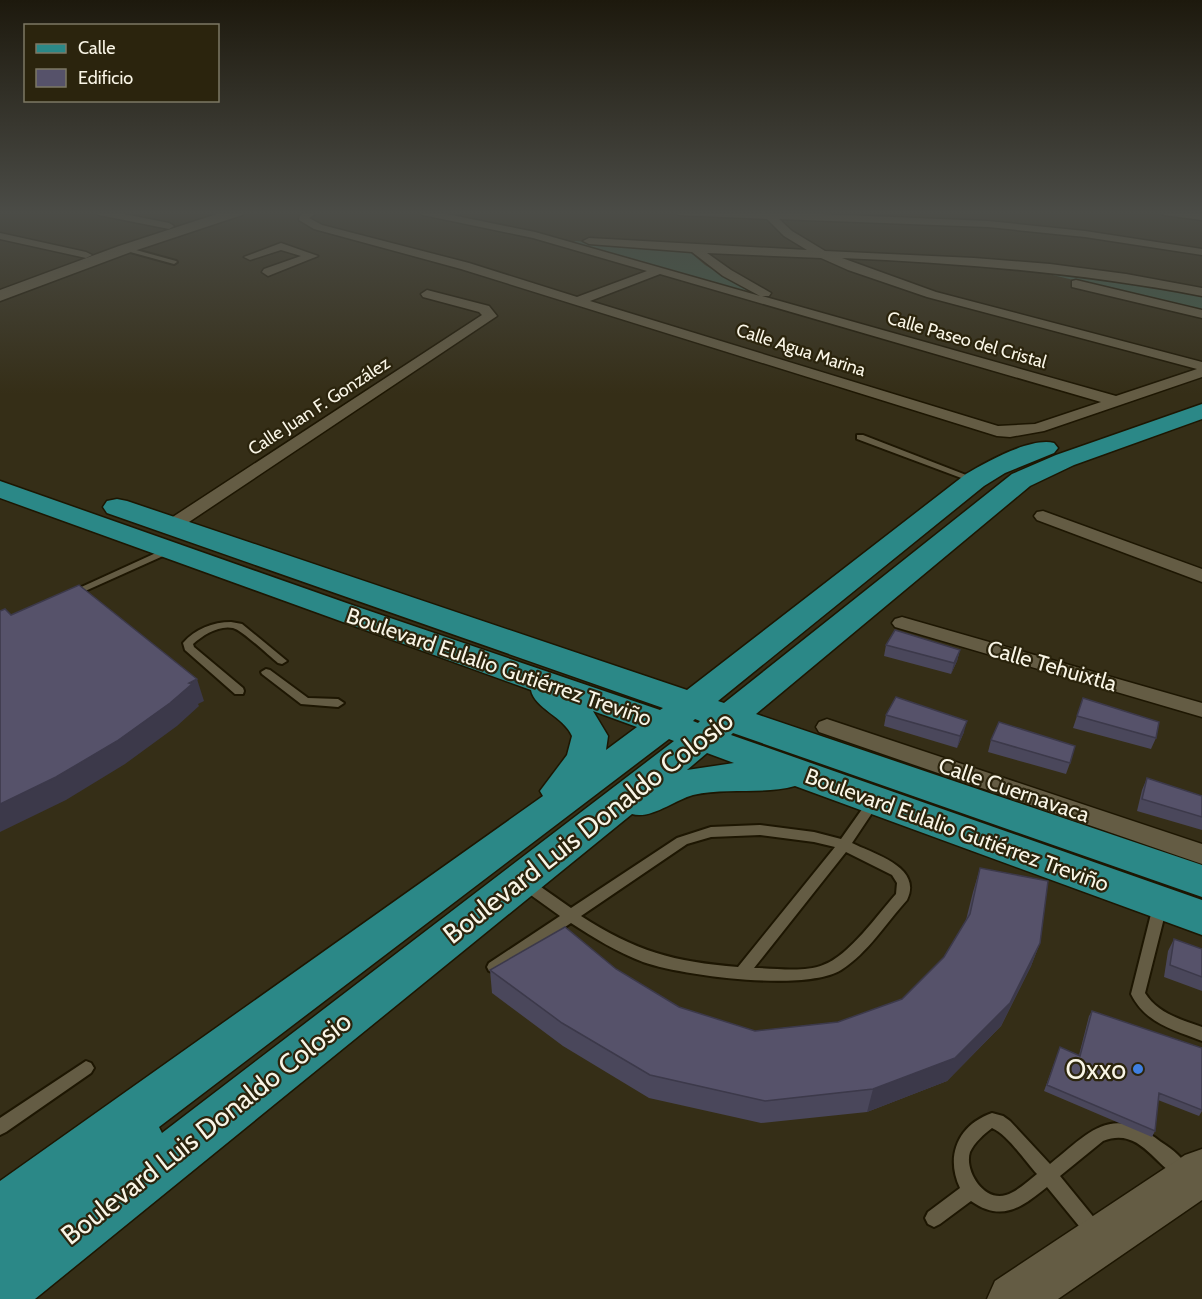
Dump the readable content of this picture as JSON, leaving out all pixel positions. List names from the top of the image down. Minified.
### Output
{"streets":{"main road":["Boulevard Eulalio Gutiérrez Treviño","Boulevard Luis Donaldo Colosio"],"street":["Calle Paseo del Cristal","Calle Agua Marina","Calle Juan F. González","Calle Tehuixtla","Calle Cuernavaca"]},"crossings":[["Calle Paseo del Cristal","Calle Agua Marina"],["Calle Juan F. González","Boulevard Eulalio Gutiérrez Treviño"],["Boulevard Eulalio Gutiérrez Treviño","Calle Cuernavaca"],["Boulevard Eulalio Gutiérrez Treviño","Boulevard Luis Donaldo Colosio"]],"places":["Oxxo"],"legend":["Calle","Edificio"]}
